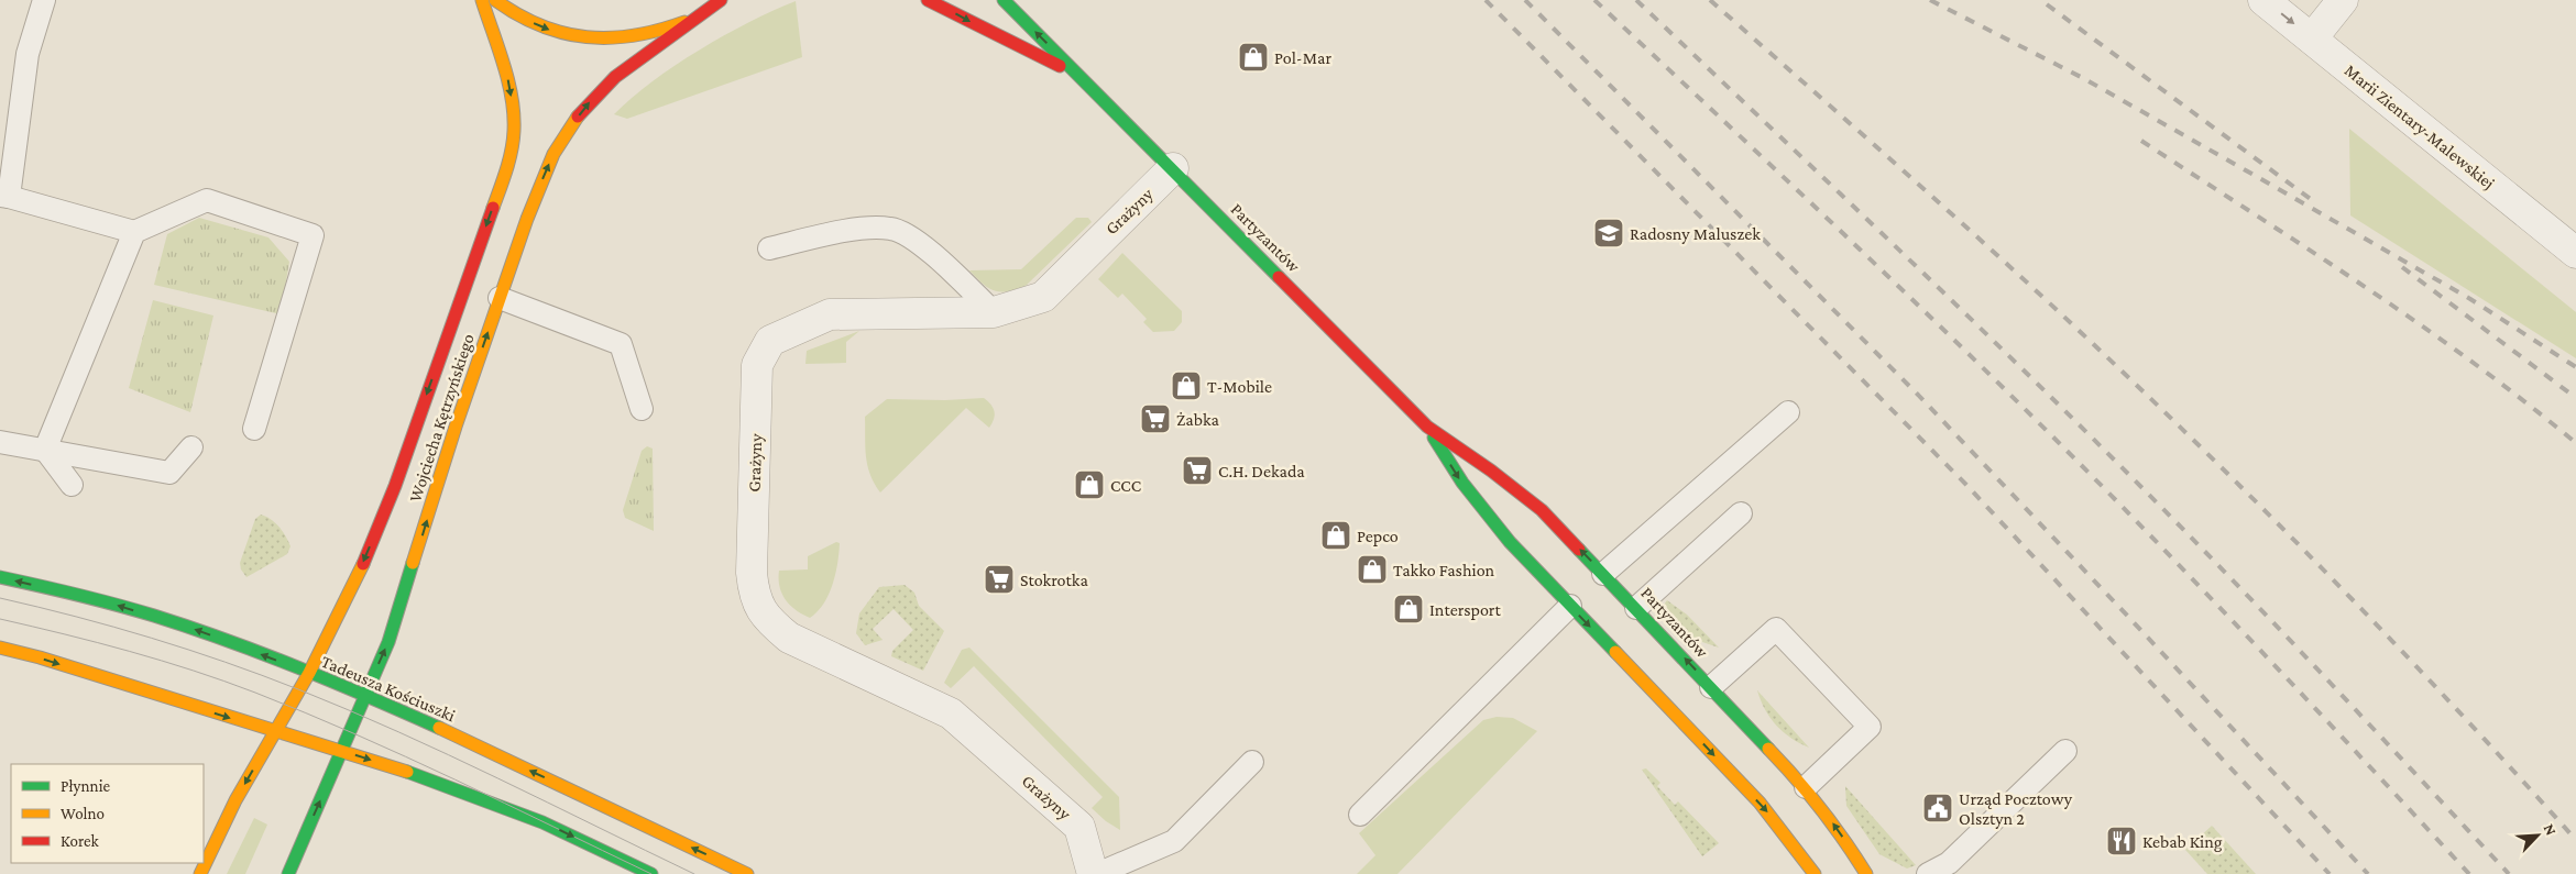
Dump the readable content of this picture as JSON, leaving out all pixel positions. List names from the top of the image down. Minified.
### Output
{"streets":{"street":["Marii Zientary-Malewskiej","Grażyny","Partyzantów","Wojciecha Kętrzyńskiego","Tadeusza Kościuszki"]},"crossings":[["Grażyny","Partyzantów"],["Wojciecha Kętrzyńskiego","Tadeusza Kościuszki"]],"places":{"shop":["Pol-Mar","T-Mobile","CCC","Pepco","Takko Fashion","Intersport"],"school or university":["Radosny Maluszek"],"supermarket":["Żabka","C.H. Dekada","Stokrotka"],"public building":["Urząd Pocztowy Olsztyn 2"],"restaurant":["Kebab King"]},"legend":["Płynnie","Wolno","Korek"],"north":"top right"}
